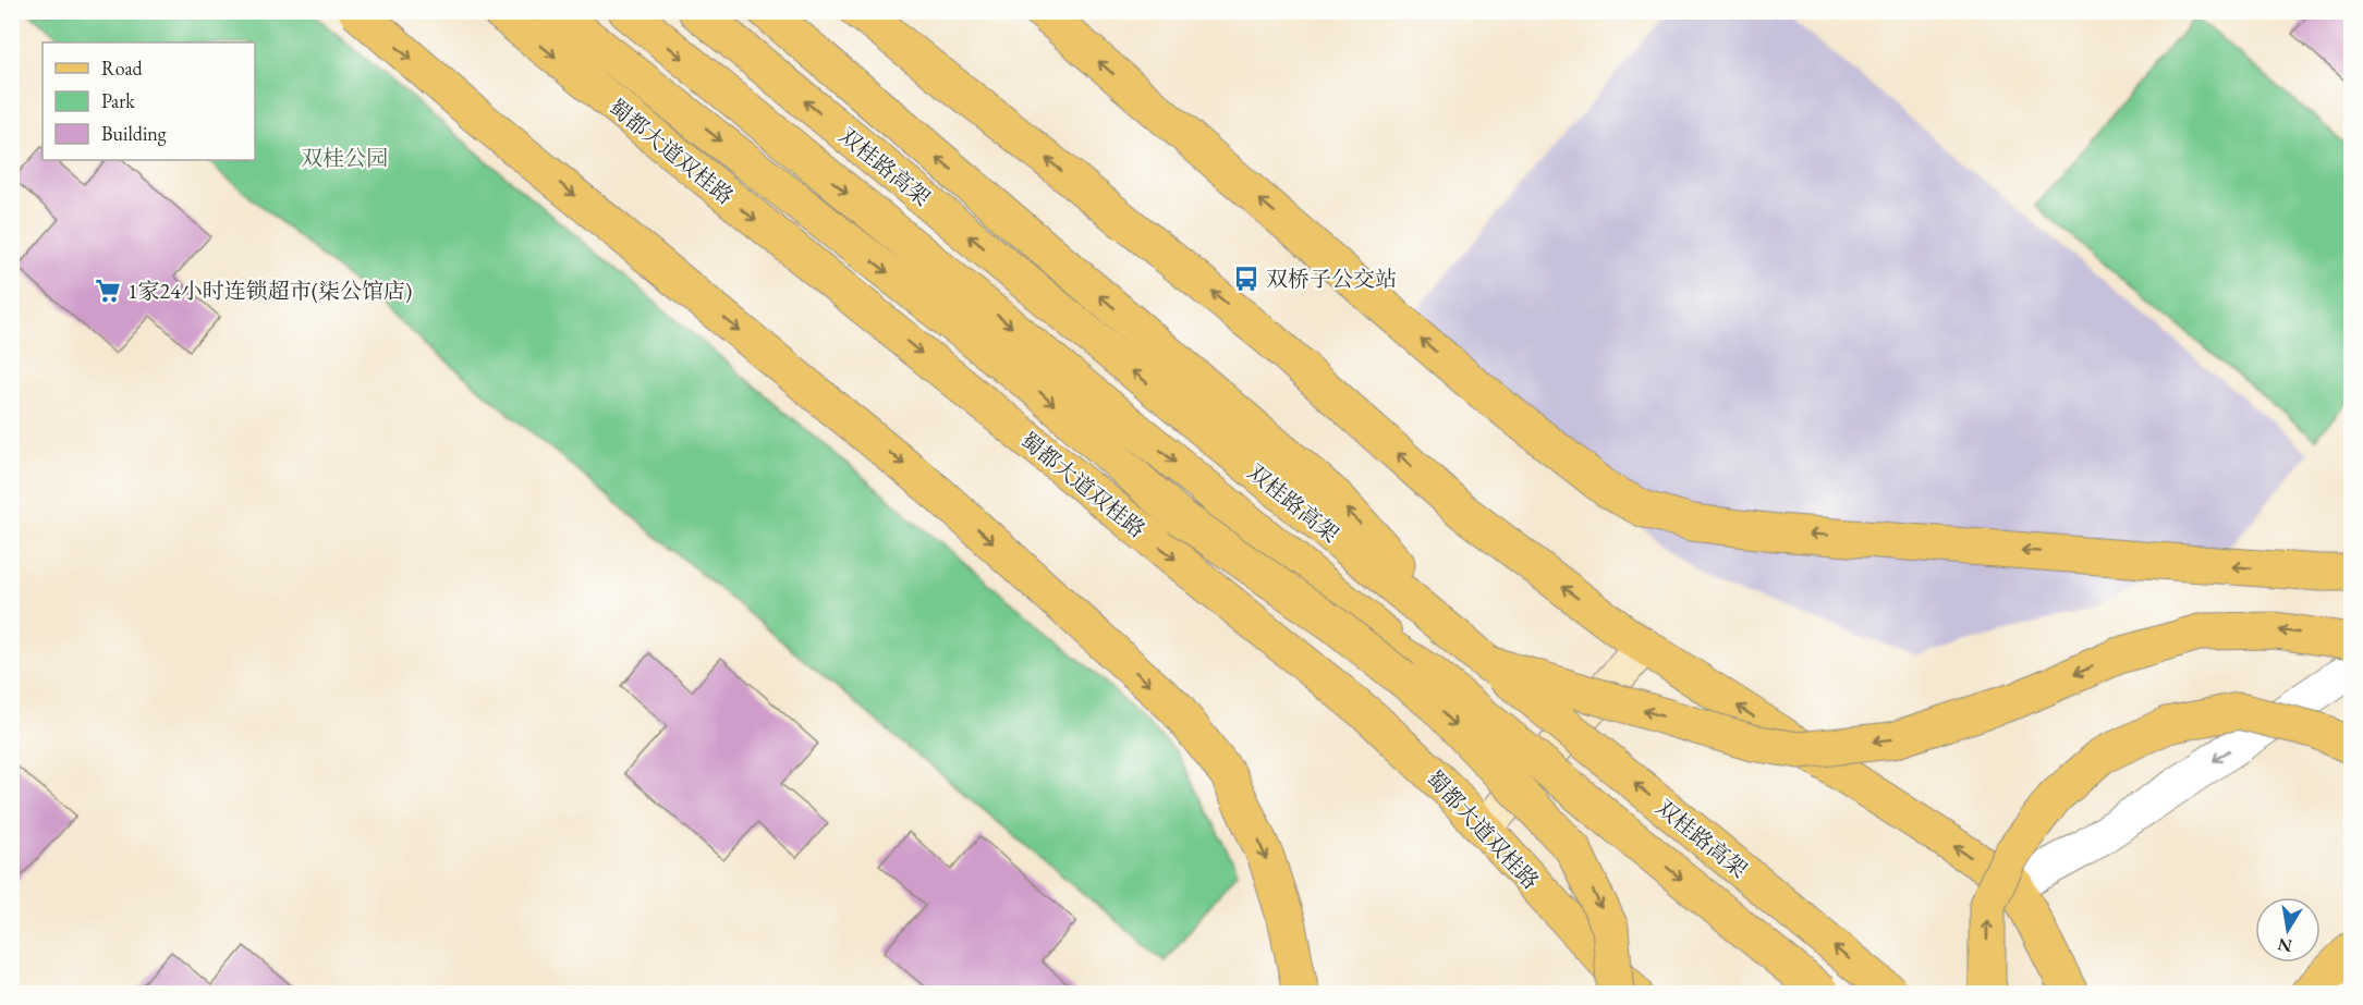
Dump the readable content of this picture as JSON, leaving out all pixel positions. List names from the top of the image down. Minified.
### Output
{"streets":{"main road":["蜀都大道双桂路","双桂路高架"]},"parks":["双桂公园"],"places":{"bus stop":["双桥子公交站"],"supermarket":["1家24小时连锁超市(柒公馆店)"]},"legend":["Road","Park","Building"],"north":"bottom"}
